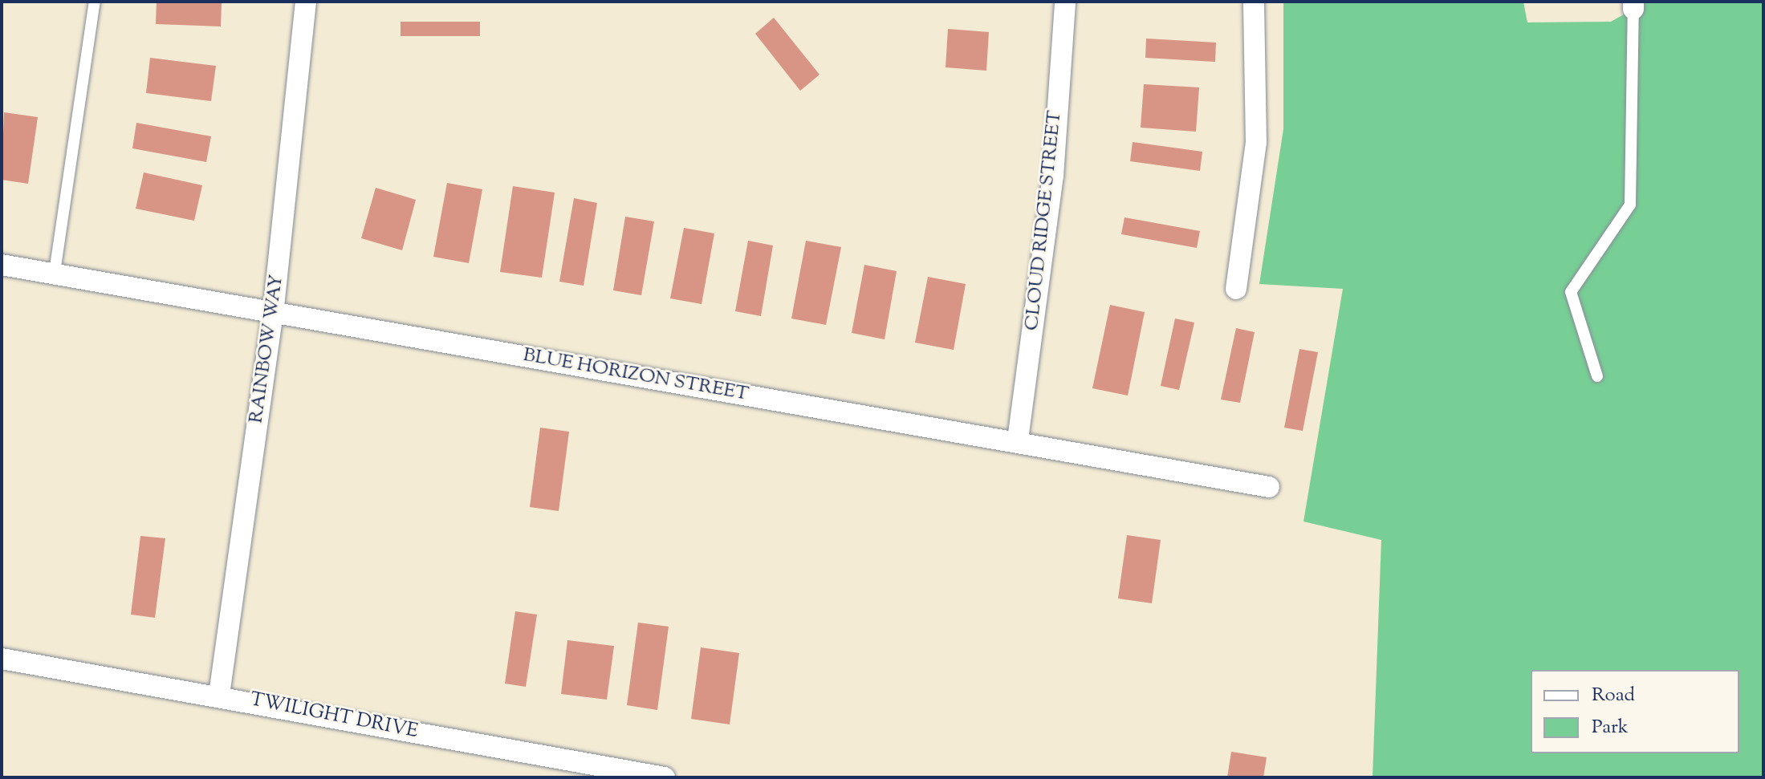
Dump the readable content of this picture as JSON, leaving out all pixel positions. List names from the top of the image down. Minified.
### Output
{"streets":{"street":["CLOUD RIDGE STREET","RAINBOW WAY","BLUE HORIZON STREET","TWILIGHT DRIVE"]},"crossings":[["CLOUD RIDGE STREET","BLUE HORIZON STREET"],["RAINBOW WAY","BLUE HORIZON STREET"],["RAINBOW WAY","TWILIGHT DRIVE"]],"legend":["Road","Park"]}
